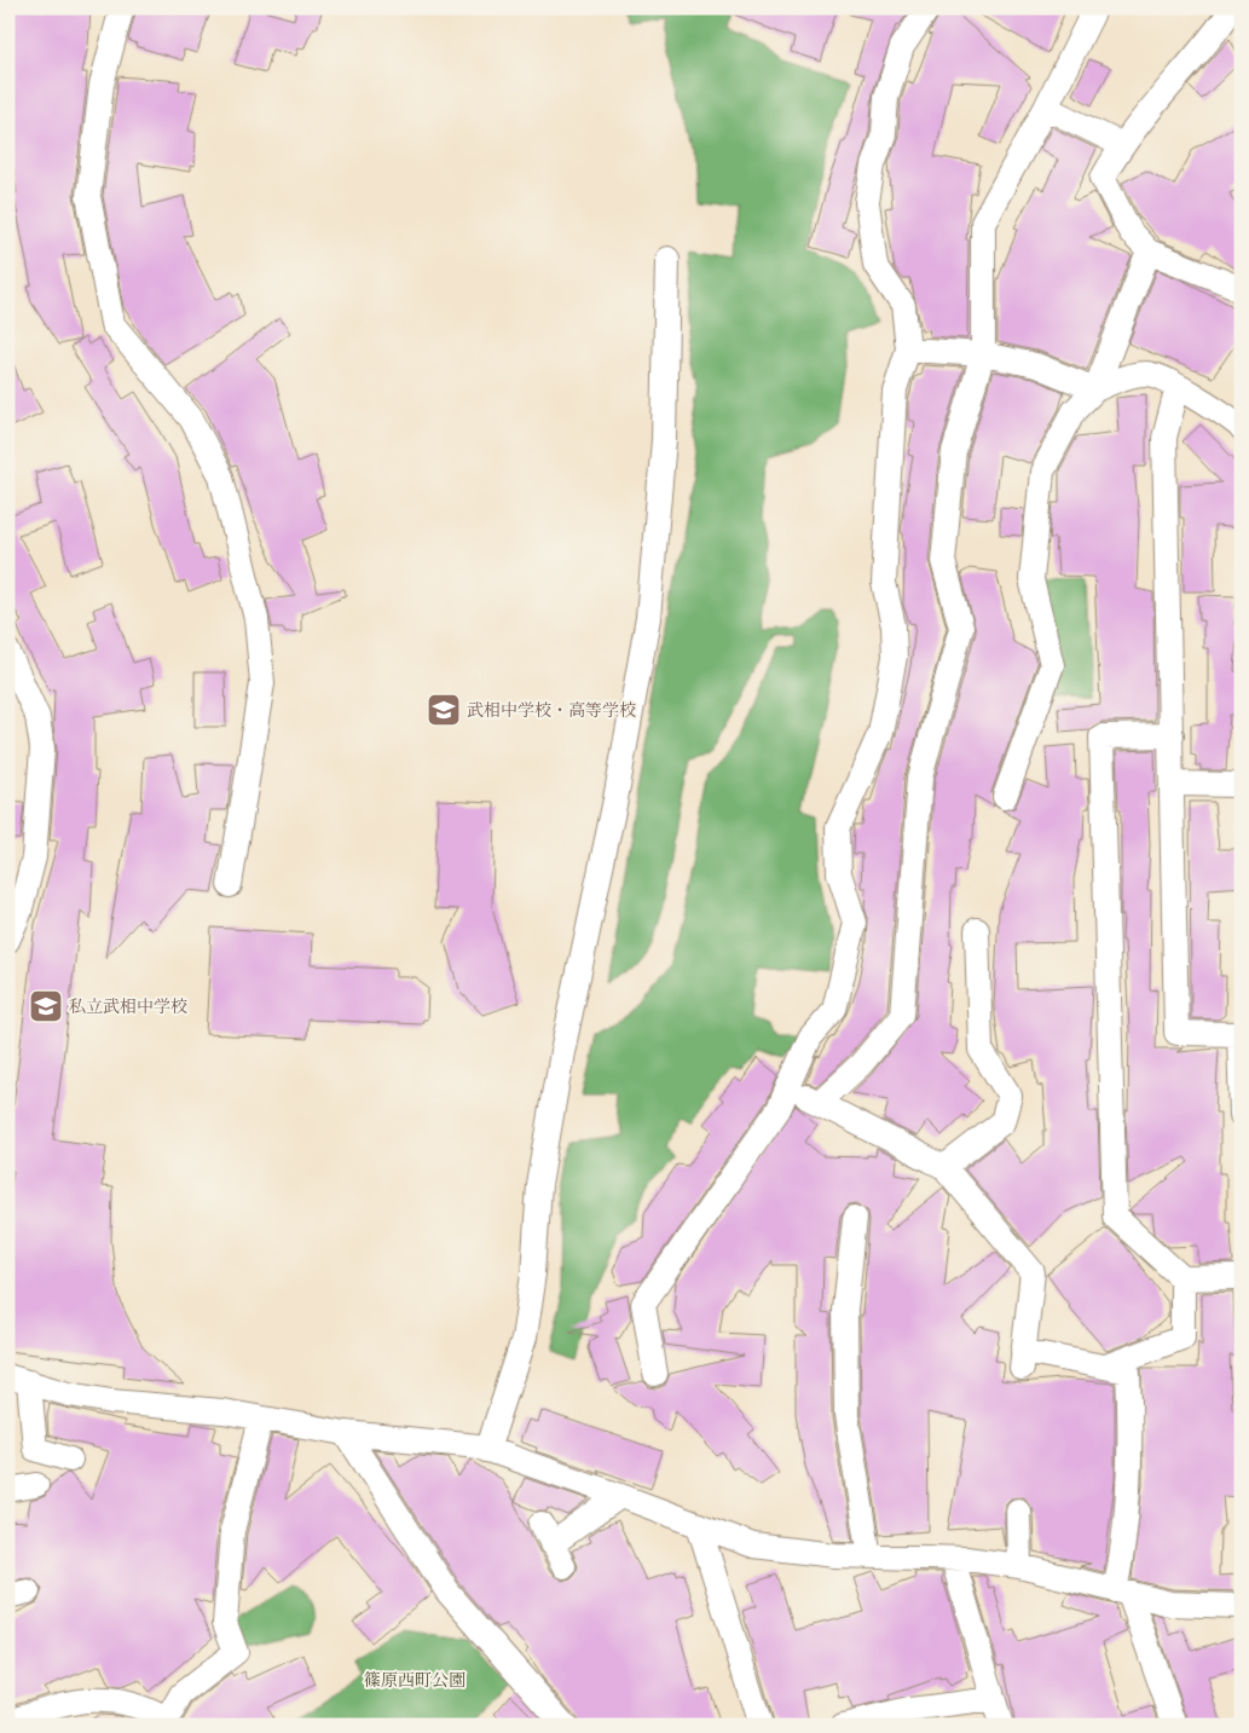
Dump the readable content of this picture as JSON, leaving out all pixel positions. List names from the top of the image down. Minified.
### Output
{"parks":["篠原西町公園"],"places":{"school or university":["武相中学校・高等学校","私立武相中学校"]}}
